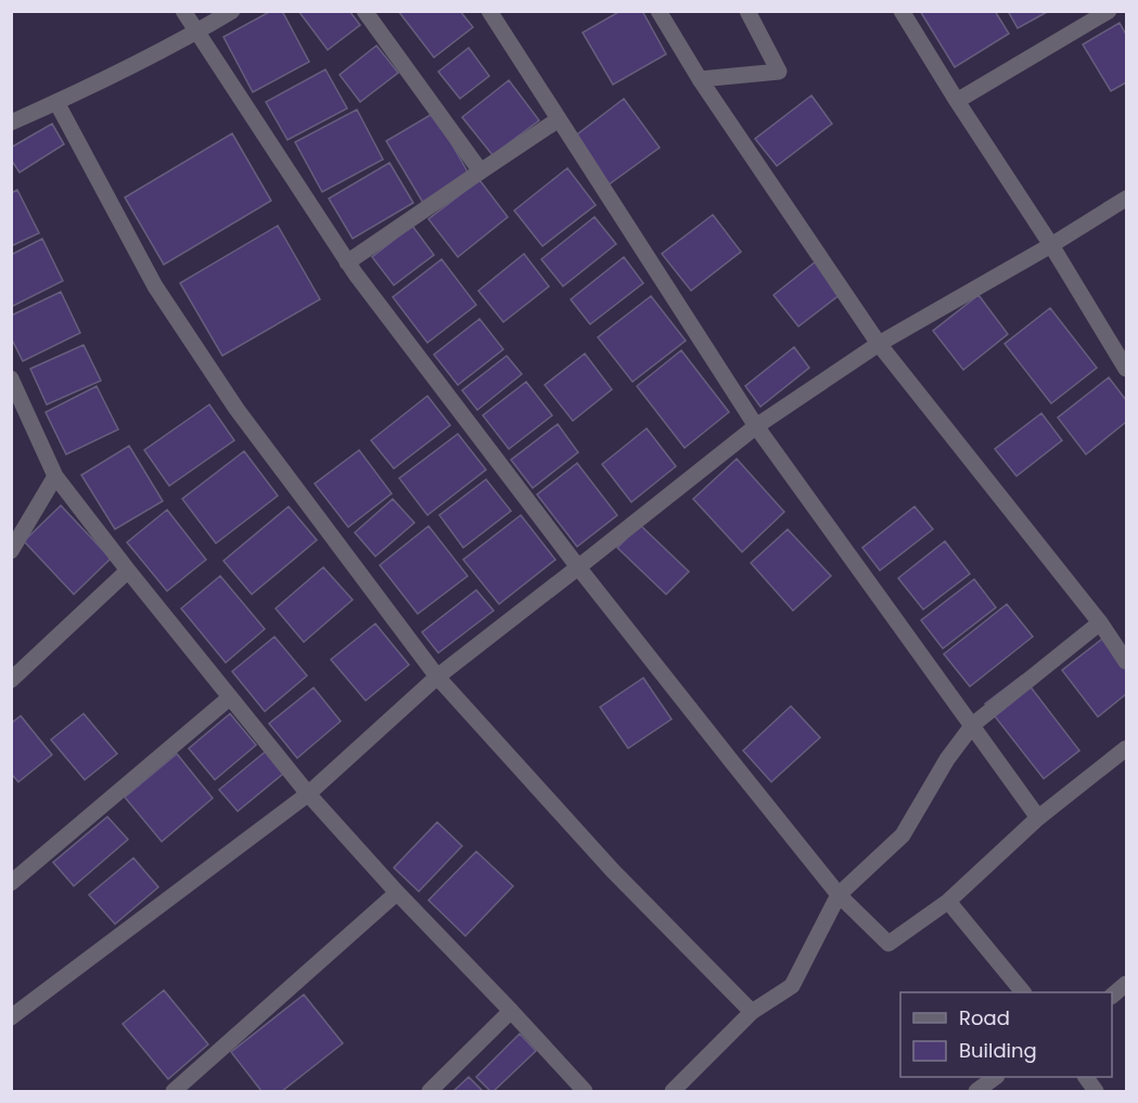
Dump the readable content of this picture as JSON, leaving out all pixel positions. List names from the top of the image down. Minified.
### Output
{"legend":["Road","Building"]}
